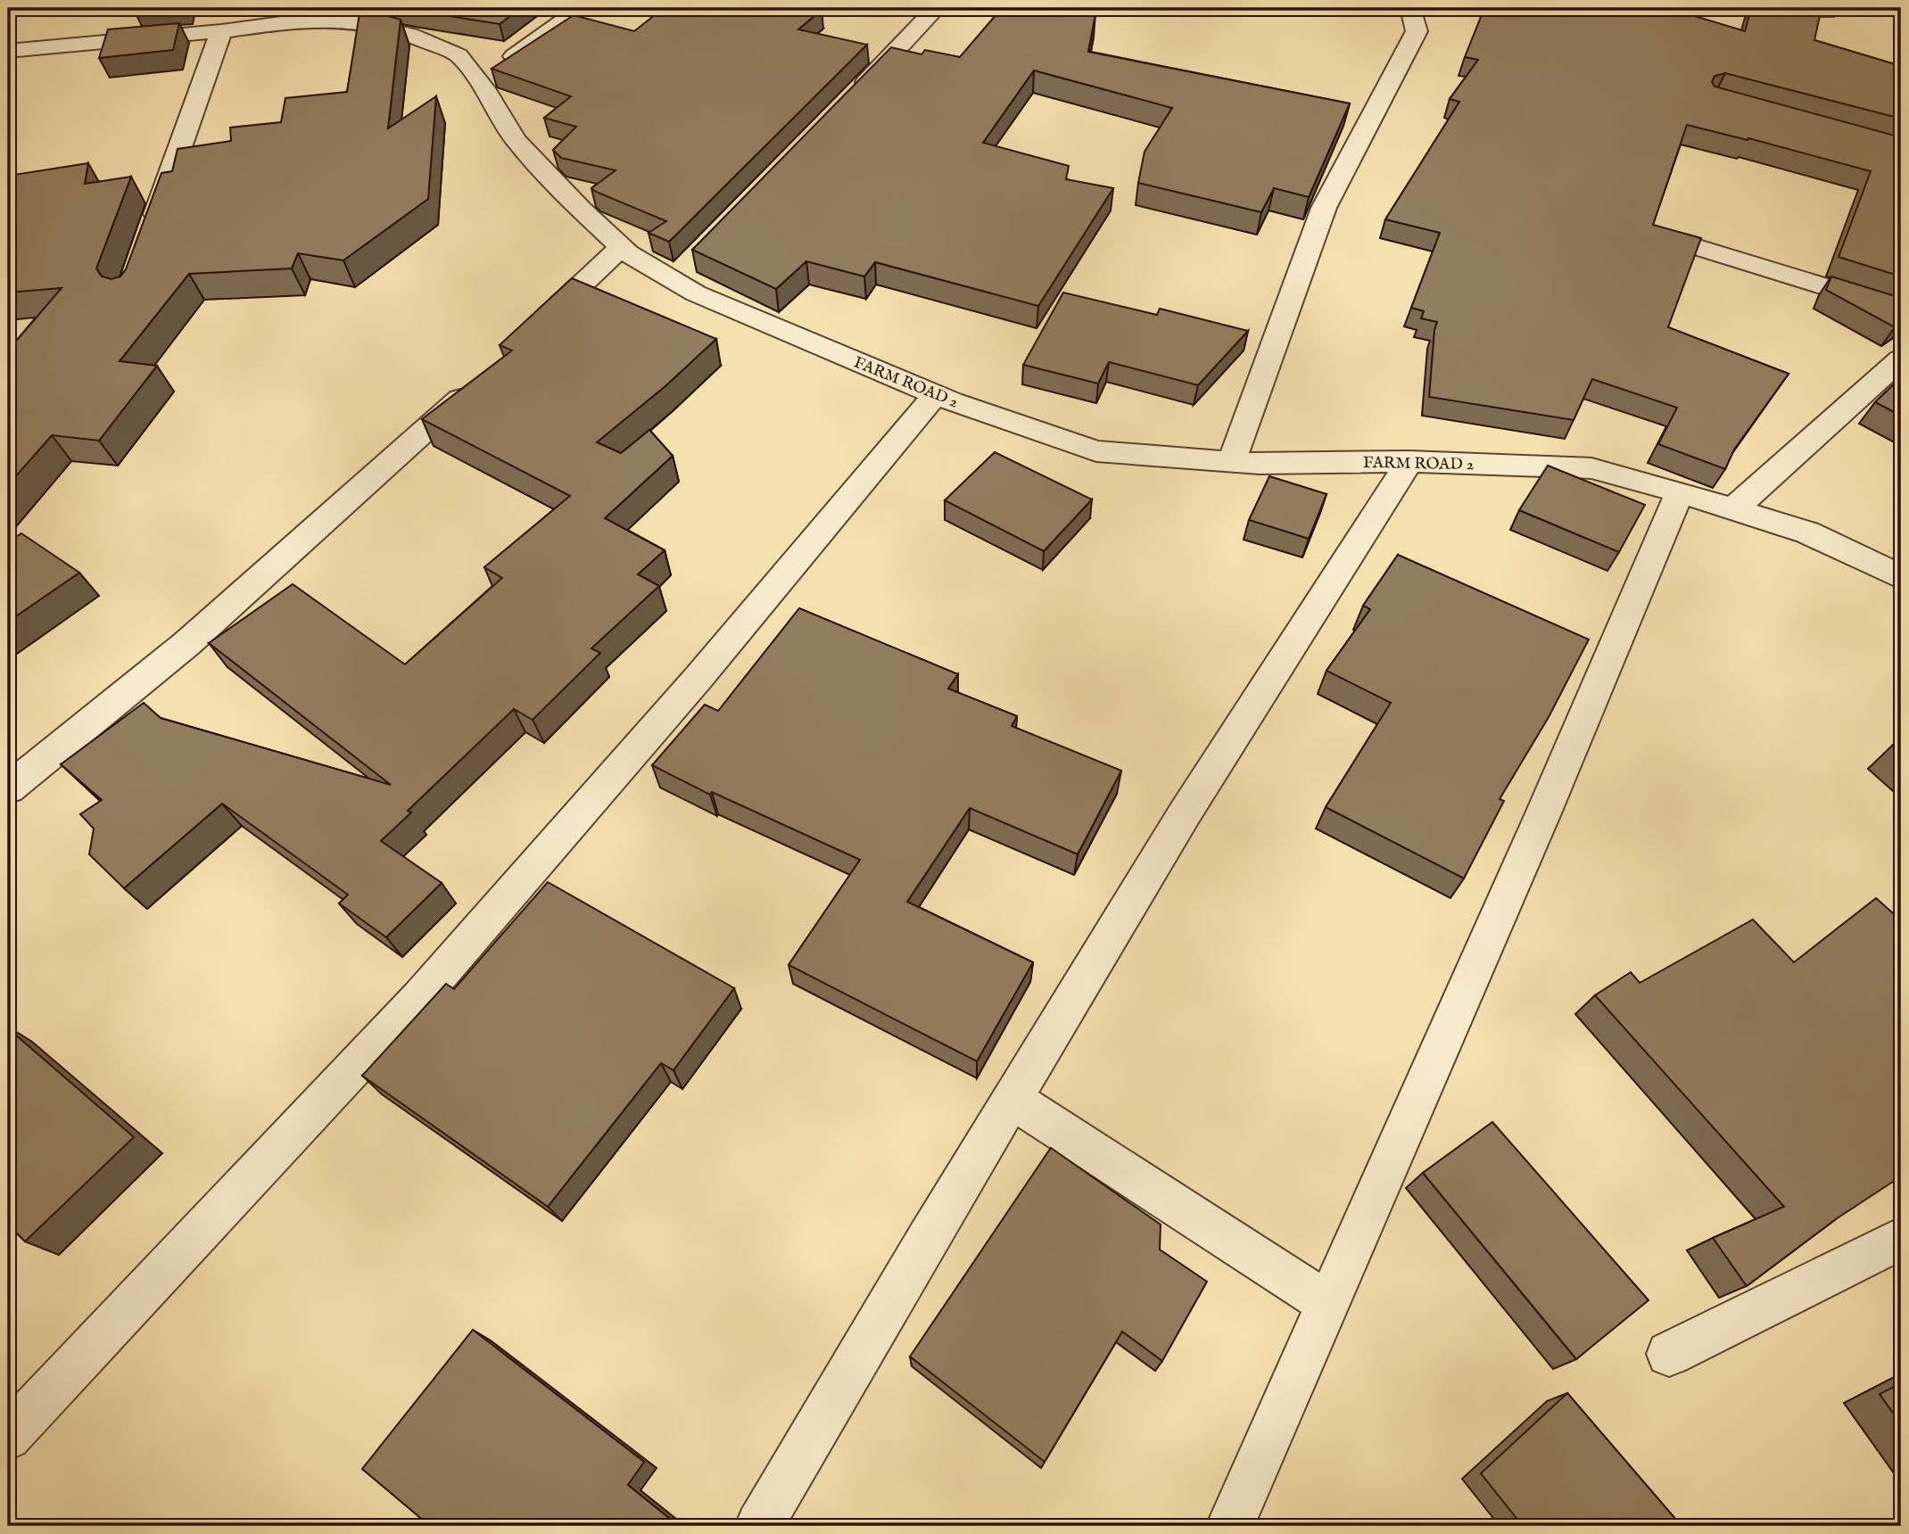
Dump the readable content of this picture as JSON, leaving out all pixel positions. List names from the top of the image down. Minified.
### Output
{"streets":{"street":["FARM ROAD 2"]}}
